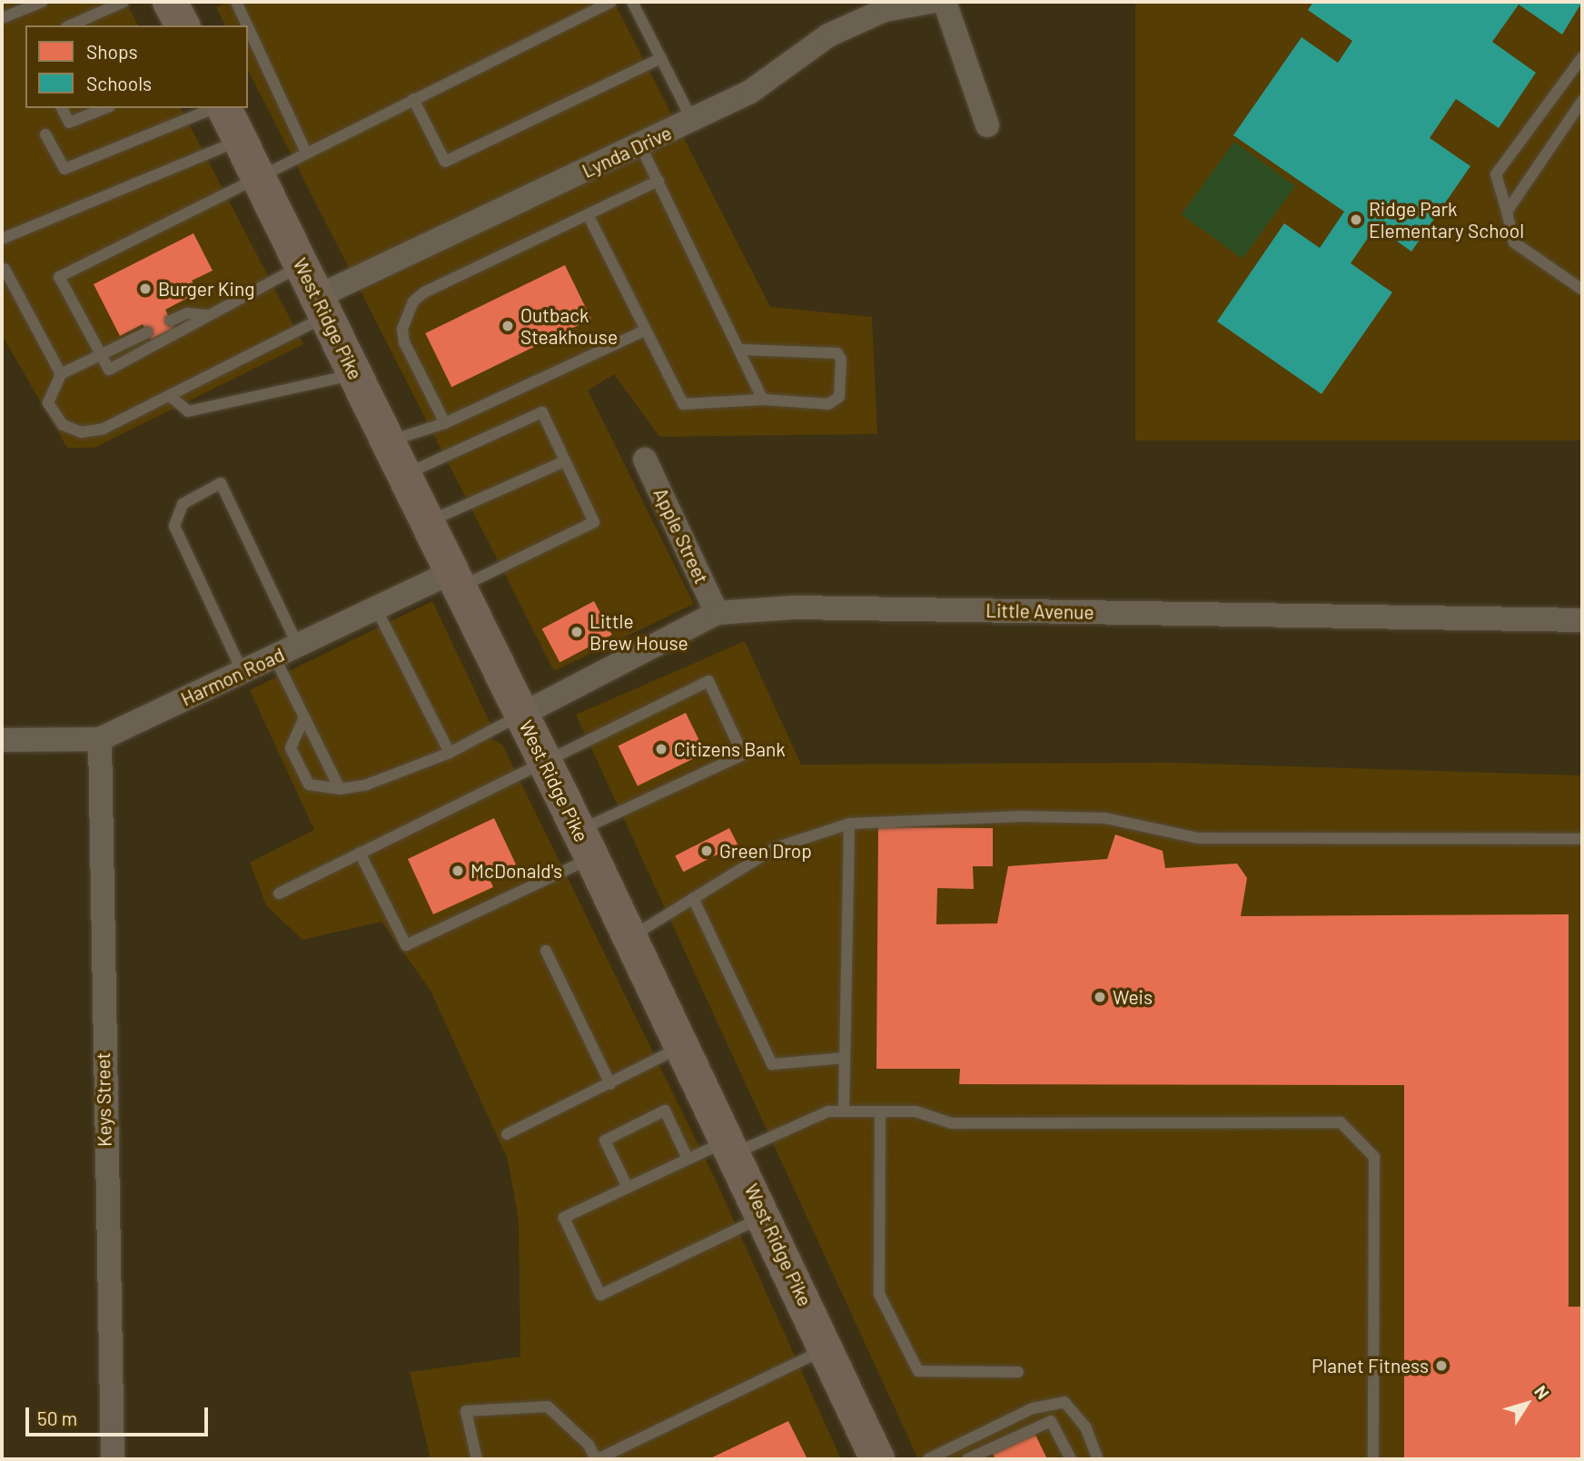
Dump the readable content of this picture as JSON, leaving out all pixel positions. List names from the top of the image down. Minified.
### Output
{"streets":{"main road":["West Ridge Pike"],"street":["Lynda Drive","Apple Street","Little Avenue","Harmon Road","Keys Street"]},"crossings":[["Lynda Drive","West Ridge Pike"],["West Ridge Pike","Little Avenue"],["West Ridge Pike","Harmon Road"],["Apple Street","Little Avenue"],["Harmon Road","Keys Street"]],"places":["Ridge Park Elementary School","Burger King","Outback Steakhouse","Little Brew House","Citizens Bank","Green Drop","McDonald's","Weis","Planet Fitness"],"legend":["Shops","Schools"],"scale_bar":"50 m","north":"top right"}
